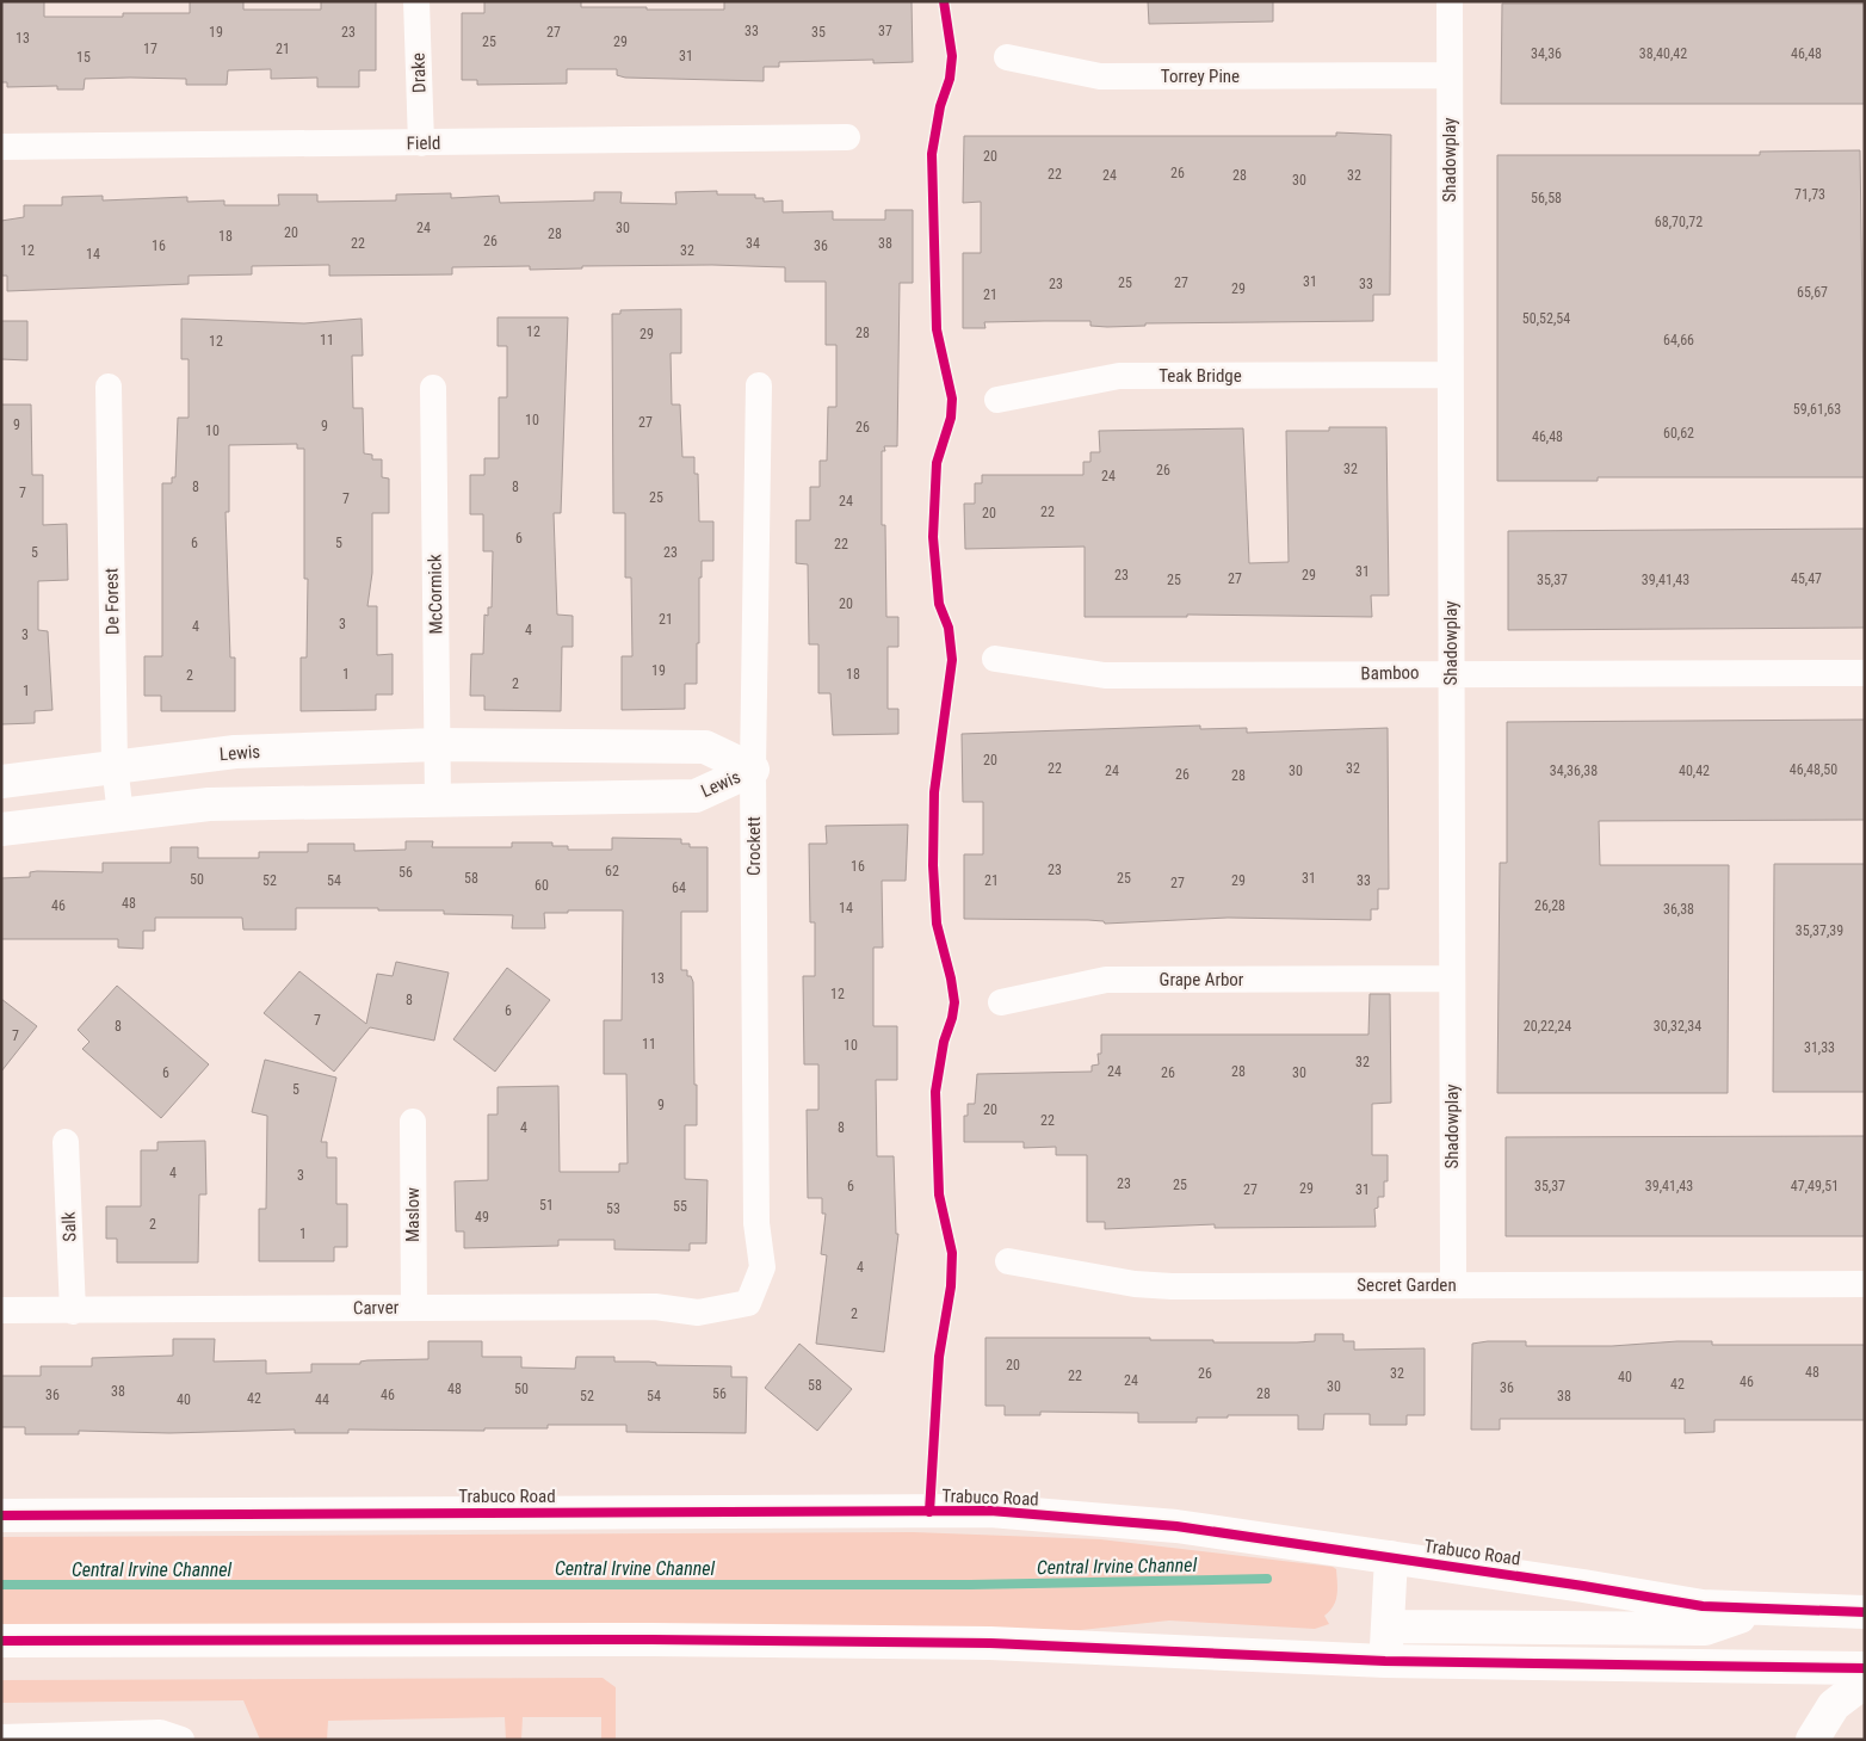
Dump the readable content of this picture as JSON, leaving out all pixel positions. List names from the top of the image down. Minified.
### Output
{"streets":{"main road":["Lewis","Trabuco Road"],"street":["Drake","Torrey Pine","Field","Shadowplay","Teak Bridge","McCormick","De Forest","Bamboo","Crockett","Grape Arbor","Maslow","Salk","Secret Garden","Carver"]},"crossings":[["Drake","Field"],["Torrey Pine","Shadowplay"],["Shadowplay","Teak Bridge"],["Shadowplay","Bamboo"],["Shadowplay","Grape Arbor"],["Shadowplay","Secret Garden"],["McCormick","Lewis"],["De Forest","Lewis"],["Lewis","Crockett"],["Crockett","Carver"],["Maslow","Carver"],["Salk","Carver"]],"water":["Central Irvine Channel"],"house_numbers":["33","37","19","23","27","35","13","25","29","17","21","34,36","38,40,42","46,48","31","15","20","26","22","24","28","32","30","71,73","56,58","68,70,72","24","30","20","28","18","26","22","34","38","16","36","12","32","14","31","25","27","23","33","29","65,67","21","50,52,54","12","28","29","11","64,66","12","59,61,63","10","27","9","9","26","10","60,62","46,48","32","26","24","8","8","7","25","7","24","22","20","6","6","5","22","5","23","31","23","29","27","45,47","25","35,37","39,41,43","20","21","3","4","4","3","19","1","18","2","2","1","20","22","32","46,48,50","24","30","34,36,38","40,42","26","28","16","23","62","56","58","25","31","50","52","54","21","29","33","27","60","64","48","46","26,28","14","36,38","35,37,39","13","12","8","6","7","8","20,22,24","30,32,34","7","11","10","31,33","32","24","28","6","26","30","5","9","20","22","4","8","4","3","23","25","6","35,37","39,41,43","47,49,51","29","27","31","51","55","53","49","2","1","4","2","20","48","26","32","22","40","24","46","42","58","30","36","48","50","38","56","28","36","46","52","54","38","42","40","44"]}
